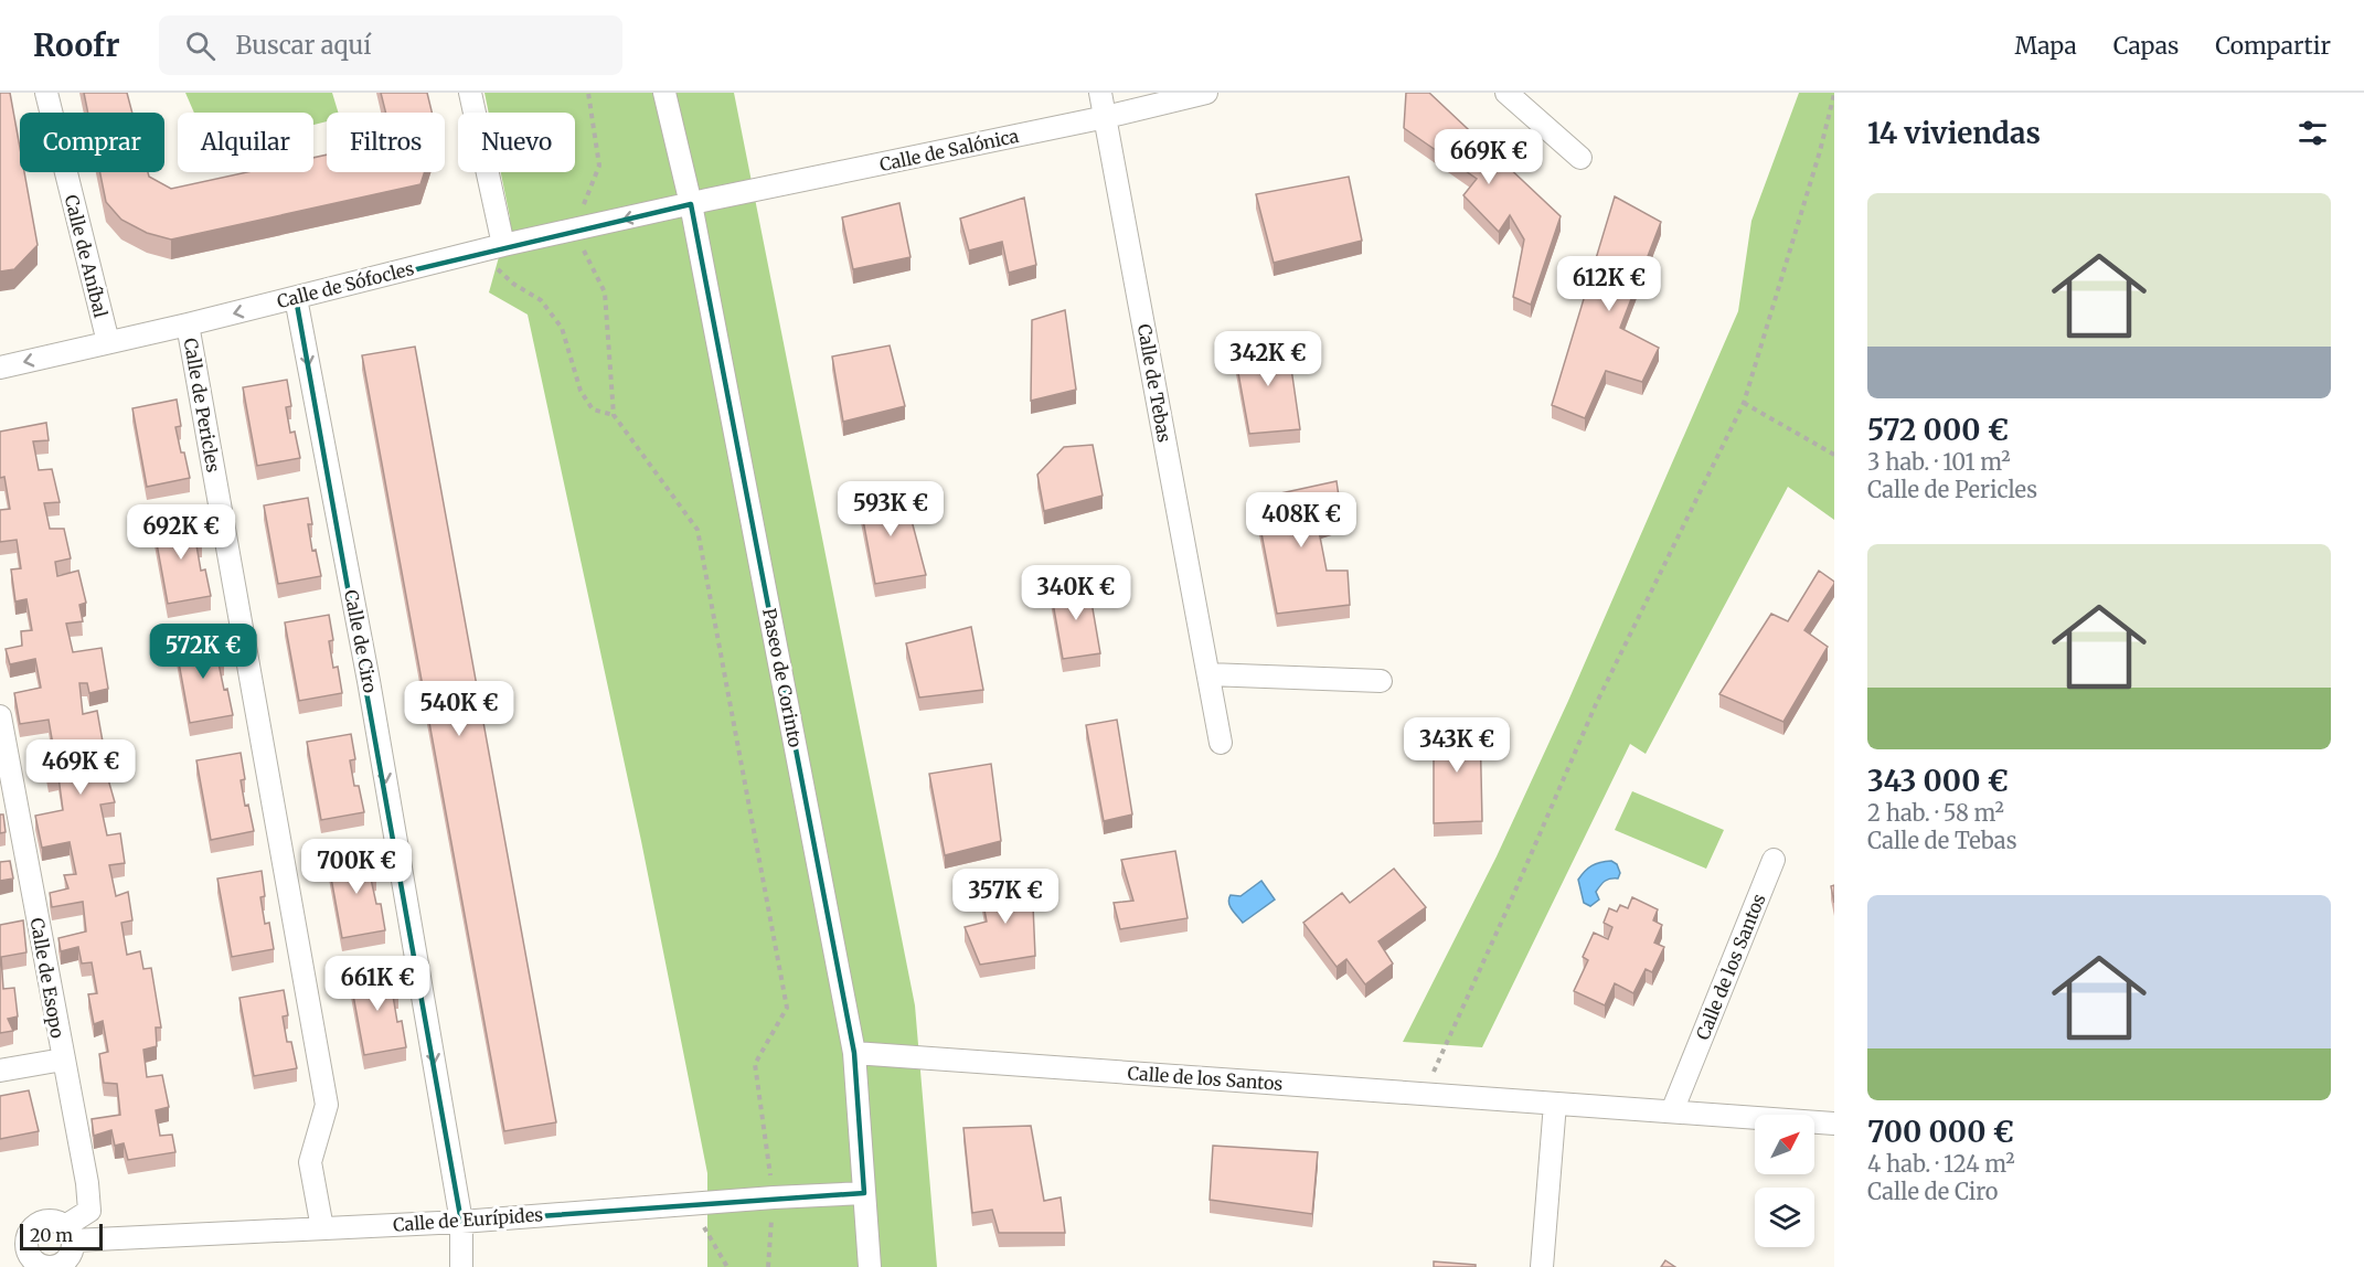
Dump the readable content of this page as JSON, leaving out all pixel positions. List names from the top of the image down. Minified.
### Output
{"streets":{"street":["Calle de Salónica","Calle de Aníbal","Calle de Sófocles","Calle de Tebas","Calle de Pericles","Calle de Ciro","Paseo de Corinto","Calle de los Santos","Calle de Esopo","Calle de Eurípides"]},"crossings":[["Calle de Salónica","Calle de Sófocles"],["Calle de Salónica","Calle de Tebas"],["Calle de Salónica","Paseo de Corinto"],["Calle de Aníbal","Calle de Sófocles"],["Calle de Sófocles","Calle de Pericles"],["Calle de Sófocles","Calle de Ciro"],["Calle de Sófocles","Paseo de Corinto"],["Calle de Pericles","Calle de Eurípides"],["Calle de Ciro","Calle de Eurípides"],["Paseo de Corinto","Calle de los Santos"],["Paseo de Corinto","Calle de Eurípides"],["Calle de Esopo","Calle de Eurípides"]],"one_way":["Calle de Sófocles","Calle de Ciro"],"scale_bar":"20 m","north":"top right","page":{"header":"Roofr","search":"Buscar aquí","nav":["Mapa","Capas","Compartir"],"heading":"14 viviendas","chip":["Comprar","Alquilar","Filtros","Nuevo"],"price":["669K €","612K €","342K €","593K €","408K €","692K €","340K €","572K €","540K €","343K €","469K €","700K €","357K €","661K €"],"list":[{"name":"572 000 €","note":"3 hab. · 101 m² · Calle de Pericles"},{"name":"343 000 €","note":"2 hab. · 58 m² · Calle de Tebas"},{"name":"700 000 €","note":"4 hab. · 124 m² · Calle de Ciro"}],"scale":"20 m"}}
